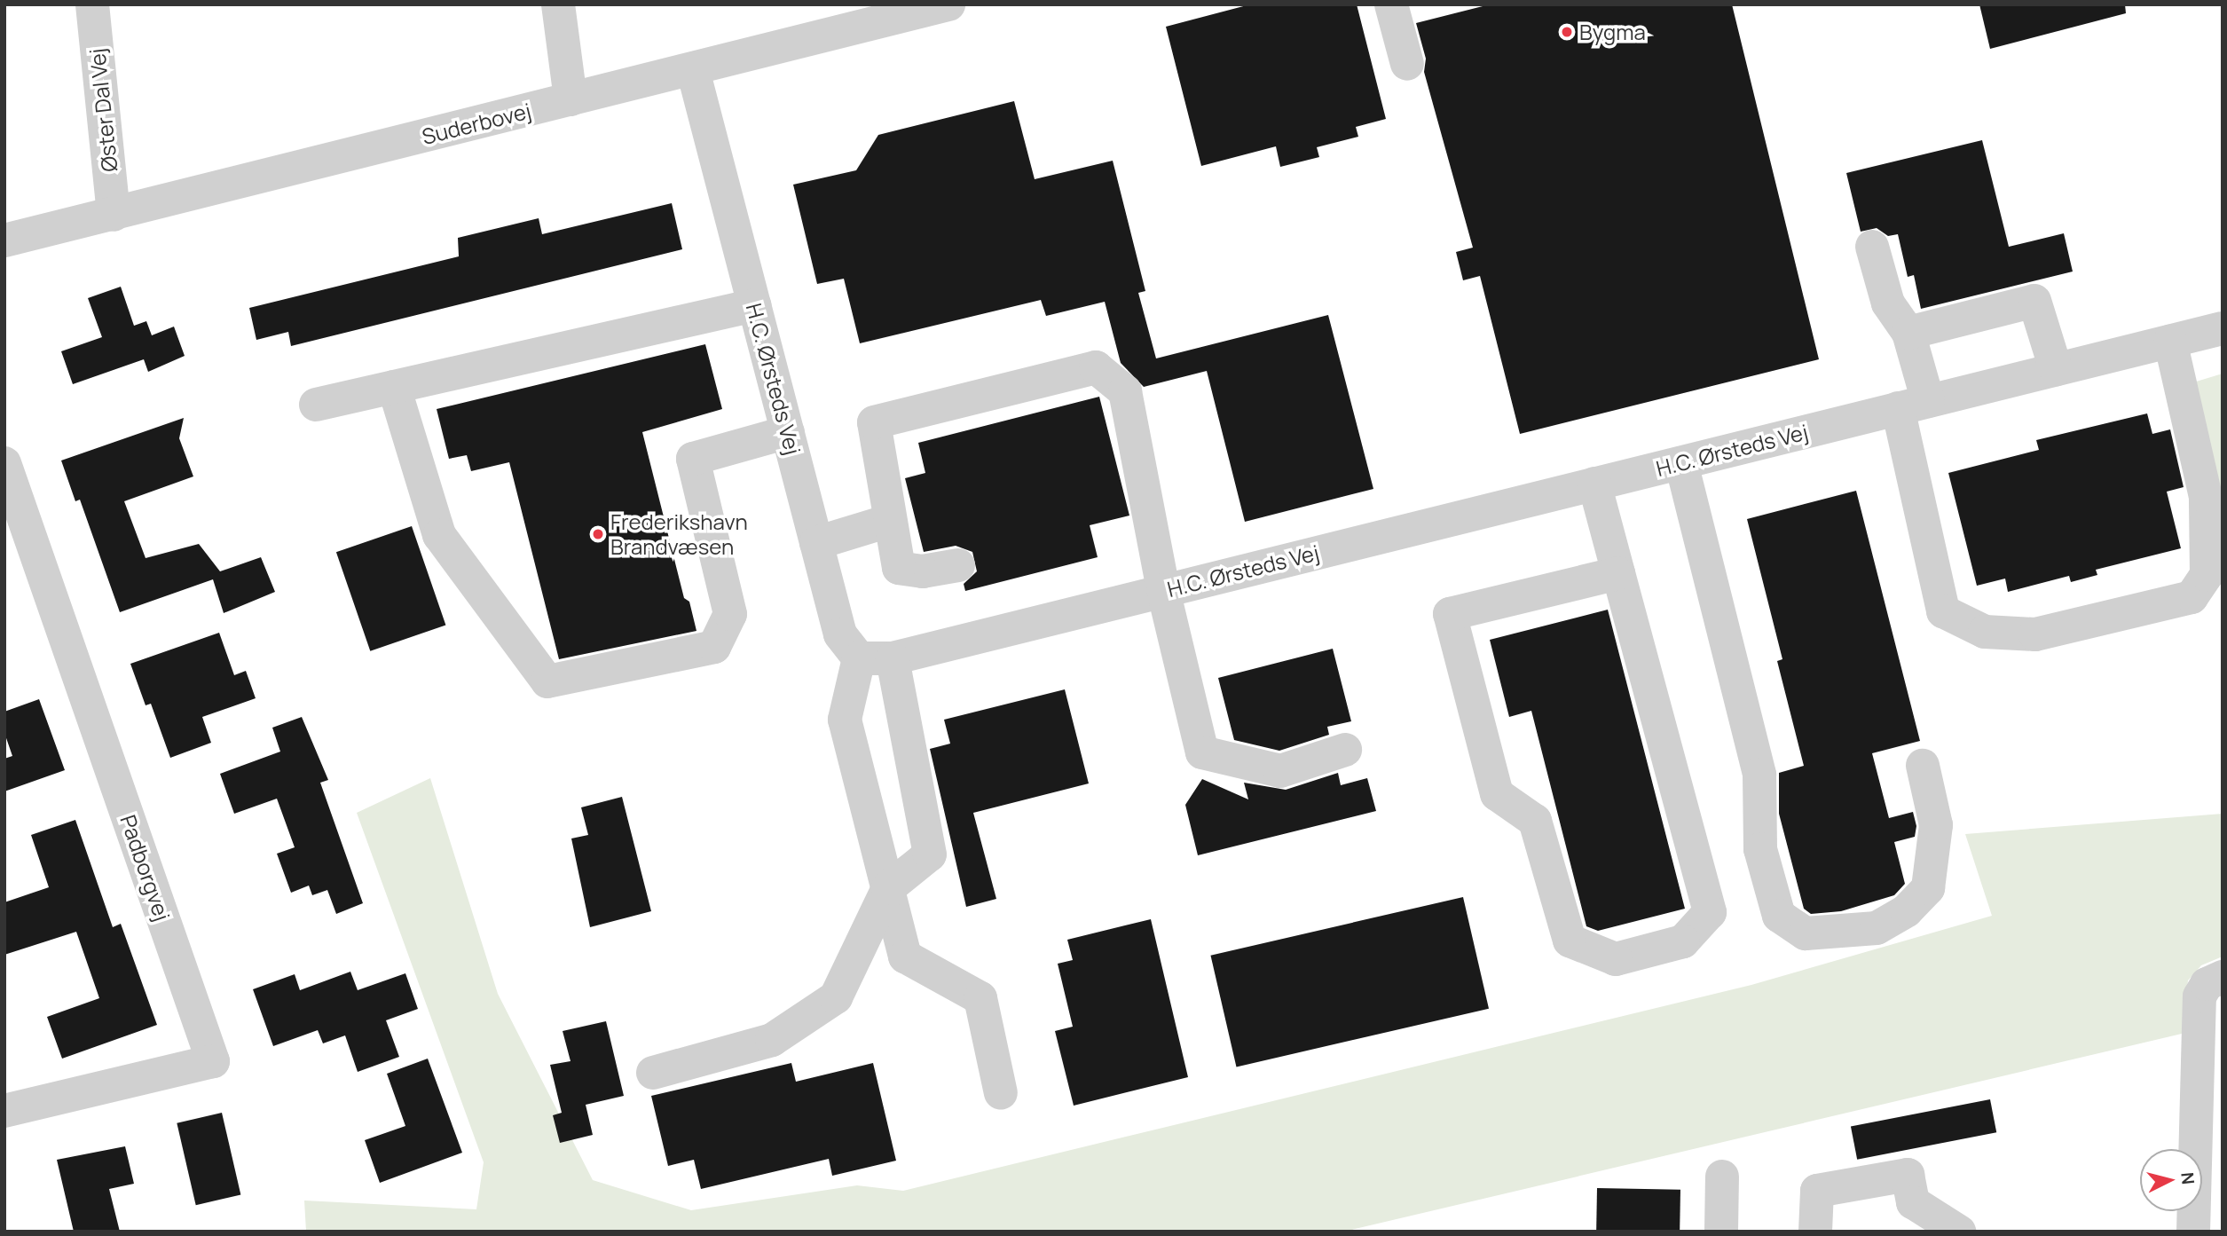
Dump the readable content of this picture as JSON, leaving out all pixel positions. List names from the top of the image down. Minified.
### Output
{"streets":{"street":["Øster Dal Vej","Suderbovej","H.C. Ørsteds Vej","Padborgvej"]},"crossings":[["Øster Dal Vej","Suderbovej"],["Suderbovej","H.C. Ørsteds Vej"]],"places":["Bygma","Frederikshavn Brandvæsen"],"north":"right"}
